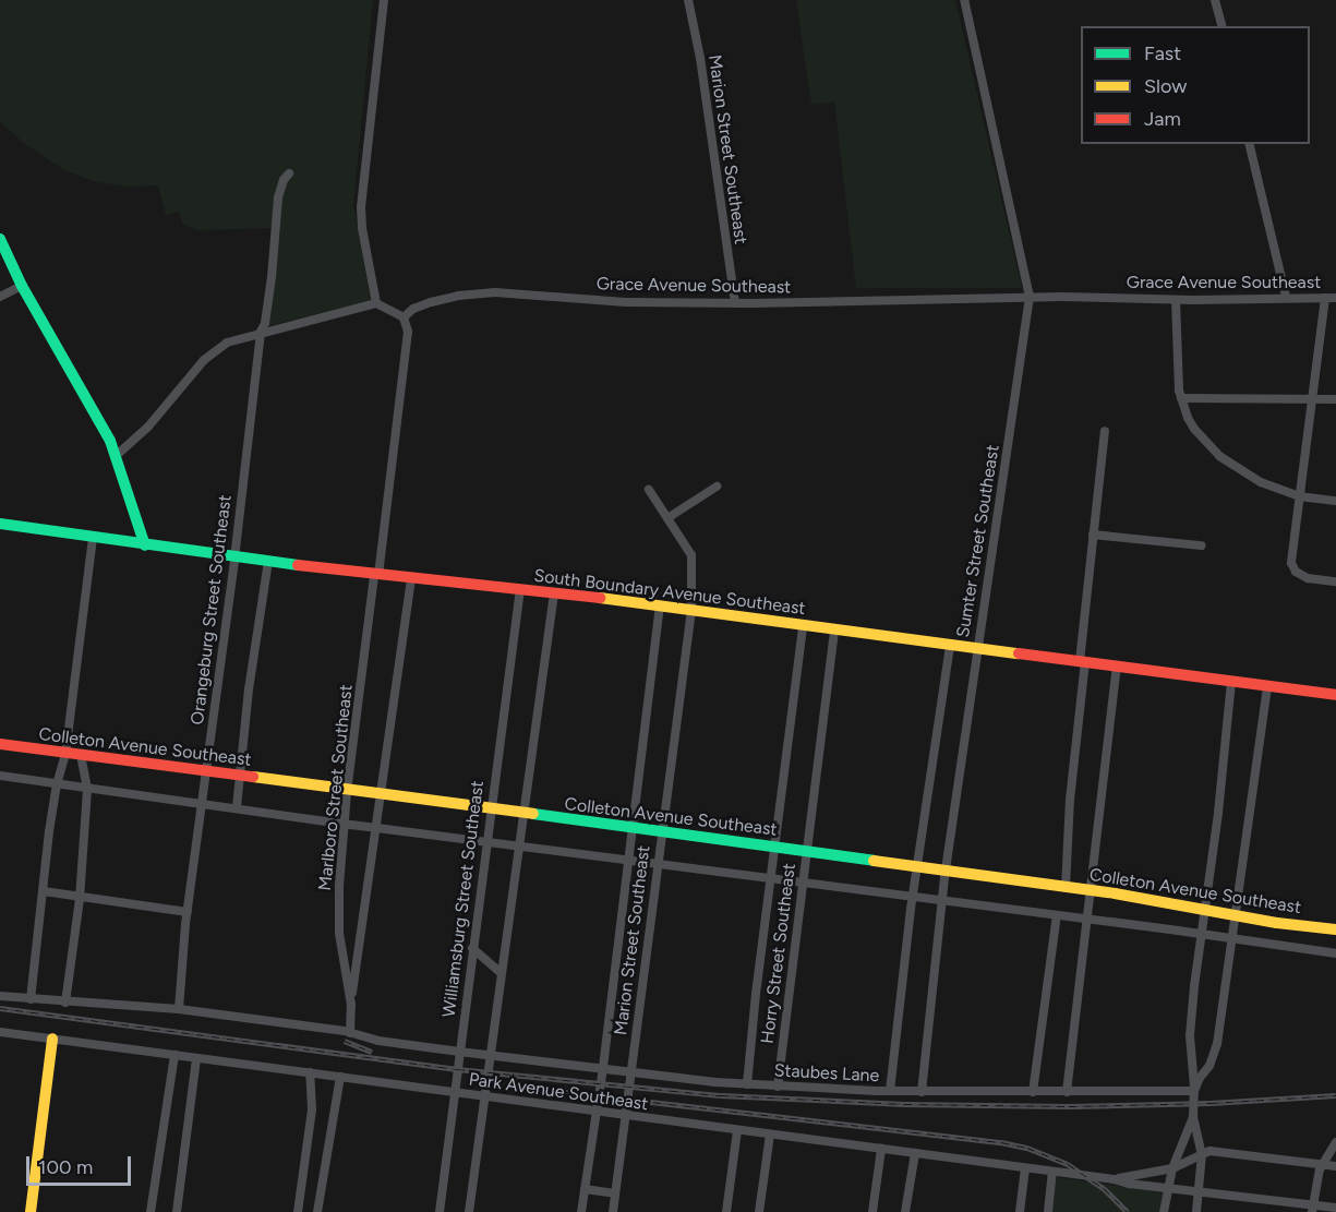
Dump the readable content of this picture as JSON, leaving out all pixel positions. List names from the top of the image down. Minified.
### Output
{"streets":{"street":["Marion Street Southeast","Grace Avenue Southeast","Sumter Street Southeast","South Boundary Avenue Southeast","Orangeburg Street Southeast","Colleton Avenue Southeast","Marlboro Street Southeast","Williamsburg Street Southeast","Horry Street Southeast","Staubes Lane","Park Avenue Southeast"]},"crossings":[["Marion Street Southeast","Grace Avenue Southeast"],["Marion Street Southeast","South Boundary Avenue Southeast"],["Marion Street Southeast","Colleton Avenue Southeast"],["Marion Street Southeast","Staubes Lane"],["Marion Street Southeast","Park Avenue Southeast"],["Grace Avenue Southeast","Sumter Street Southeast"],["Grace Avenue Southeast","Marlboro Street Southeast"],["Sumter Street Southeast","South Boundary Avenue Southeast"],["Sumter Street Southeast","Colleton Avenue Southeast"],["Sumter Street Southeast","Staubes Lane"],["South Boundary Avenue Southeast","Orangeburg Street Southeast"],["South Boundary Avenue Southeast","Marlboro Street Southeast"],["South Boundary Avenue Southeast","Williamsburg Street Southeast"],["South Boundary Avenue Southeast","Horry Street Southeast"],["Orangeburg Street Southeast","Colleton Avenue Southeast"],["Orangeburg Street Southeast","Park Avenue Southeast"],["Colleton Avenue Southeast","Marlboro Street Southeast"],["Colleton Avenue Southeast","Williamsburg Street Southeast"],["Colleton Avenue Southeast","Horry Street Southeast"],["Marlboro Street Southeast","Park Avenue Southeast"],["Williamsburg Street Southeast","Staubes Lane"],["Williamsburg Street Southeast","Park Avenue Southeast"],["Horry Street Southeast","Staubes Lane"],["Staubes Lane","Park Avenue Southeast"]],"legend":["Fast","Slow","Jam"],"scale_bar":"100 m"}
